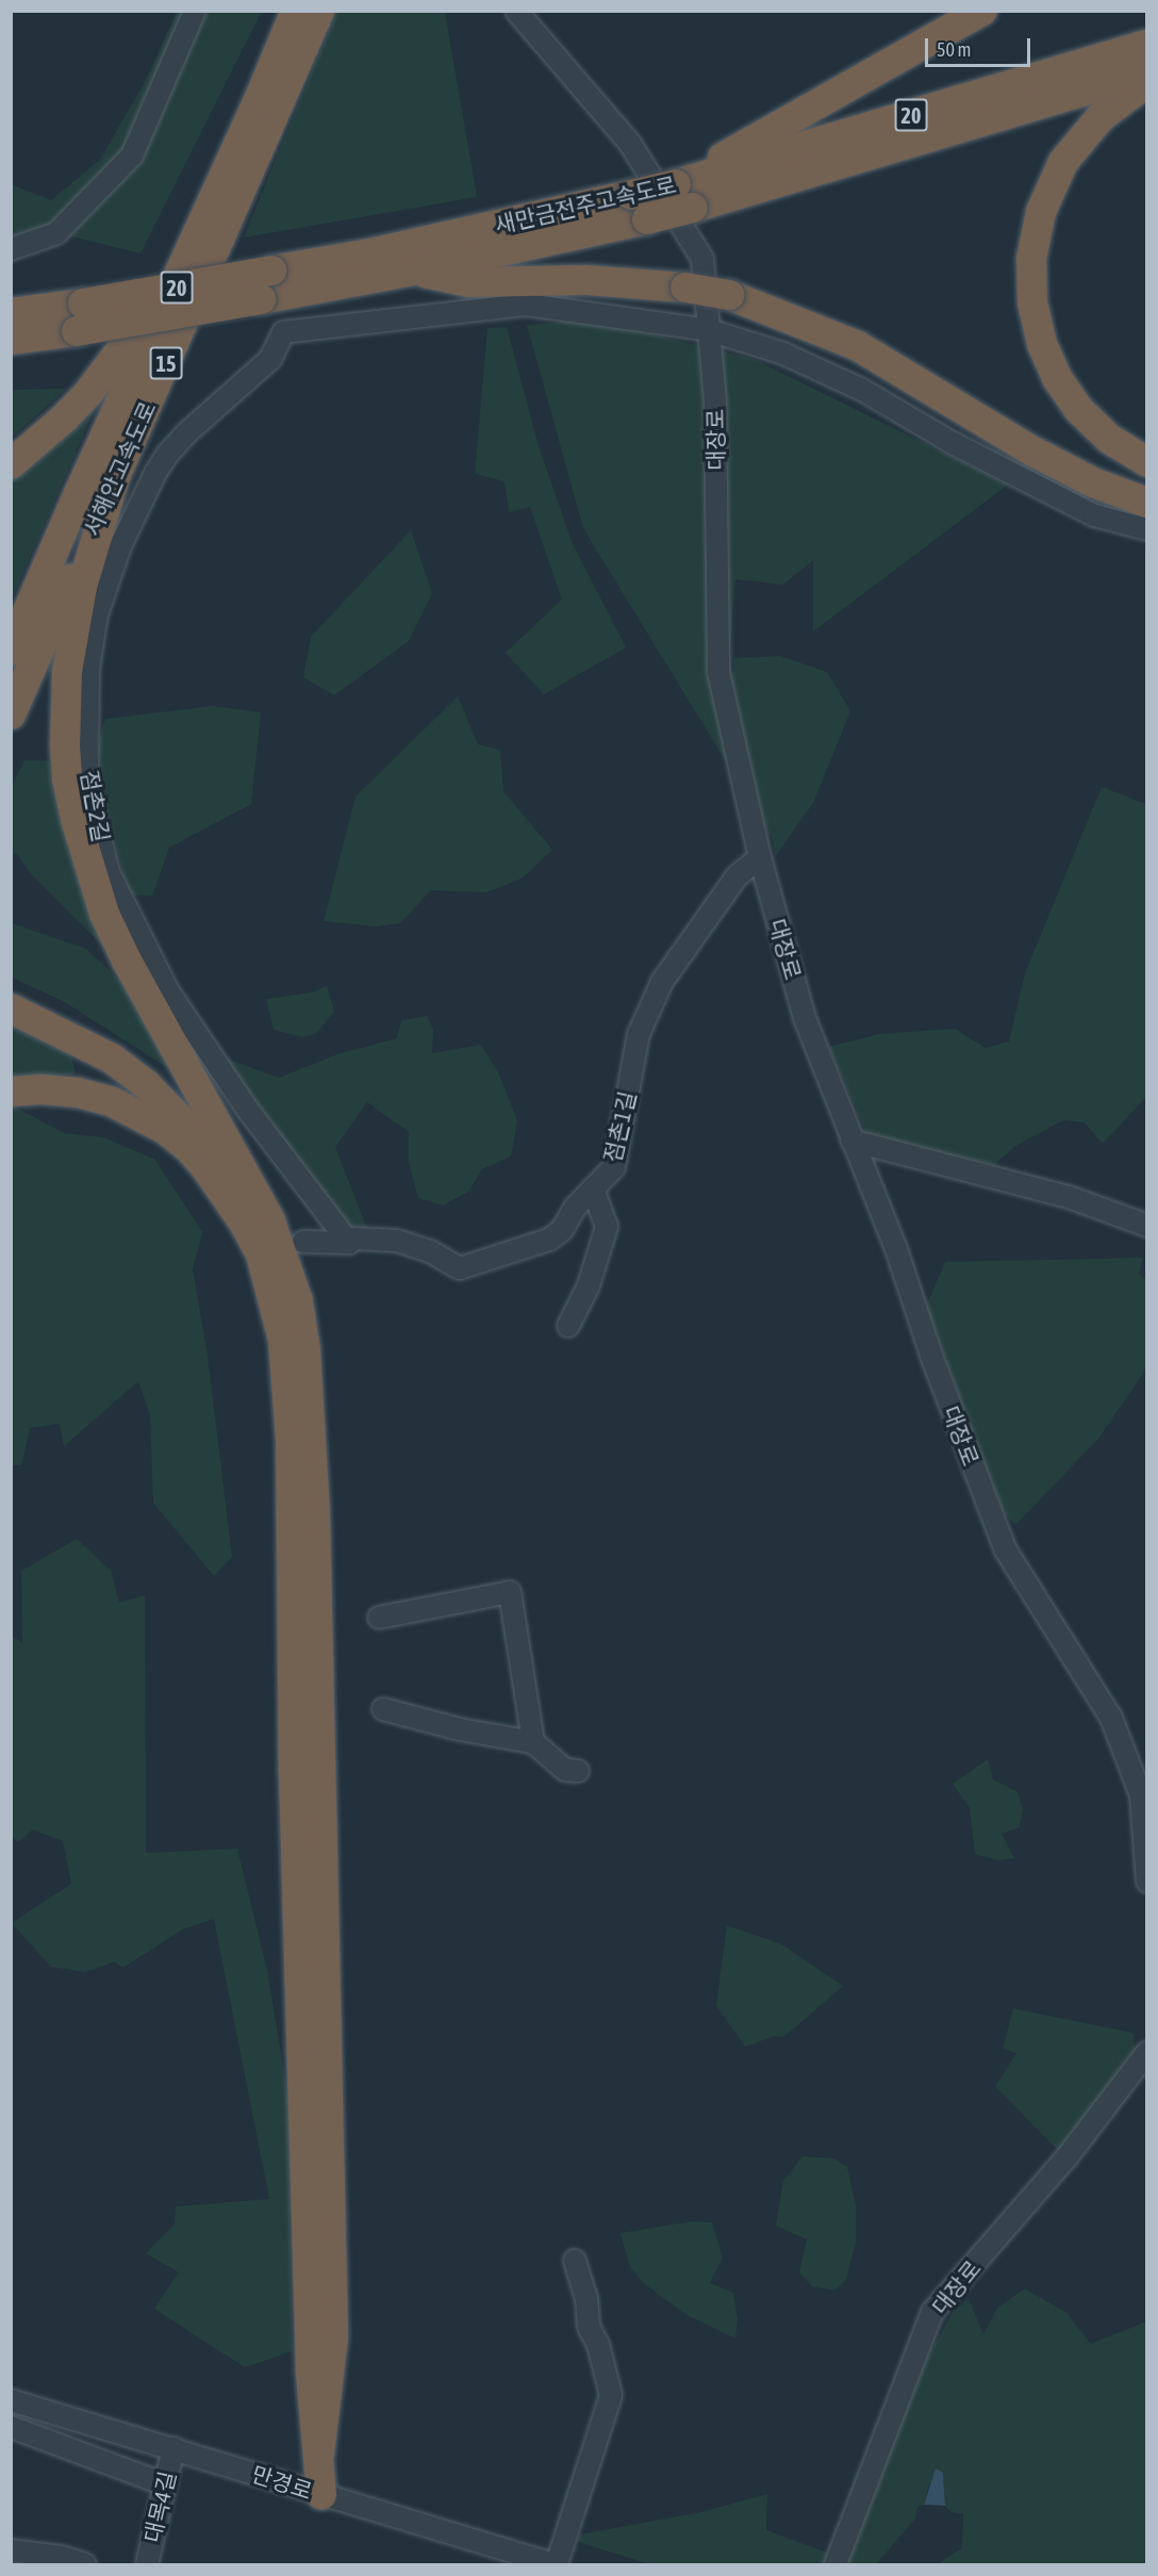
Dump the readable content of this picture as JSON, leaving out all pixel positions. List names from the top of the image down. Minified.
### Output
{"streets":{"highway":["20","새만금전주고속도로","15","서해안고속도로"],"street":["대장로","점촌2길","점촌1길","만경로","대목4길"]},"crossings":[["대장로","점촌2길"],["대장로","점촌1길"],["점촌2길","점촌1길"],["만경로","대목4길"]],"scale_bar":"50 m"}
